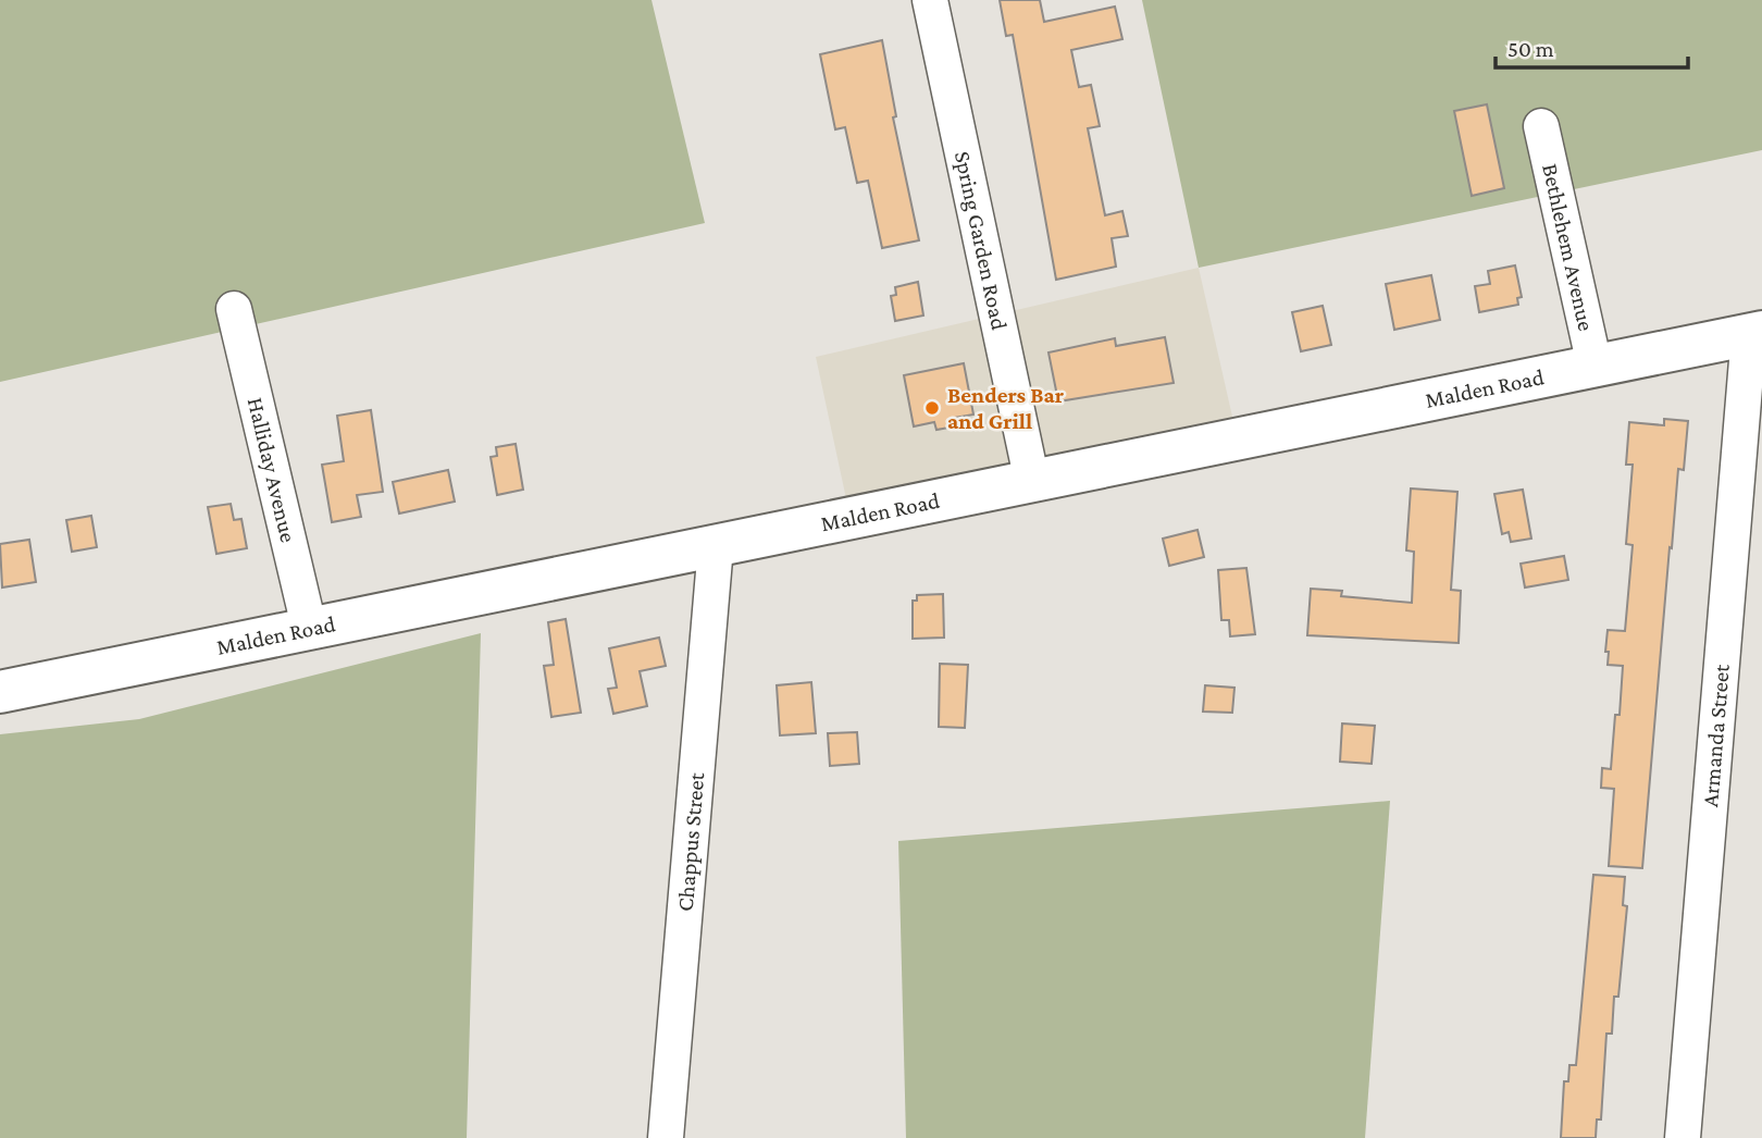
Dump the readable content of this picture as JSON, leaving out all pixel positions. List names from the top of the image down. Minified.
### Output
{"streets":{"main road":["Malden Road"],"street":["Spring Garden Road","Bethlehem Avenue","Halliday Avenue","Armanda Street","Chappus Street"]},"crossings":[["Spring Garden Road","Malden Road"],["Bethlehem Avenue","Malden Road"],["Malden Road","Halliday Avenue"],["Malden Road","Armanda Street"],["Malden Road","Chappus Street"]],"places":["Benders Bar and Grill"],"scale_bar":"50 m"}
